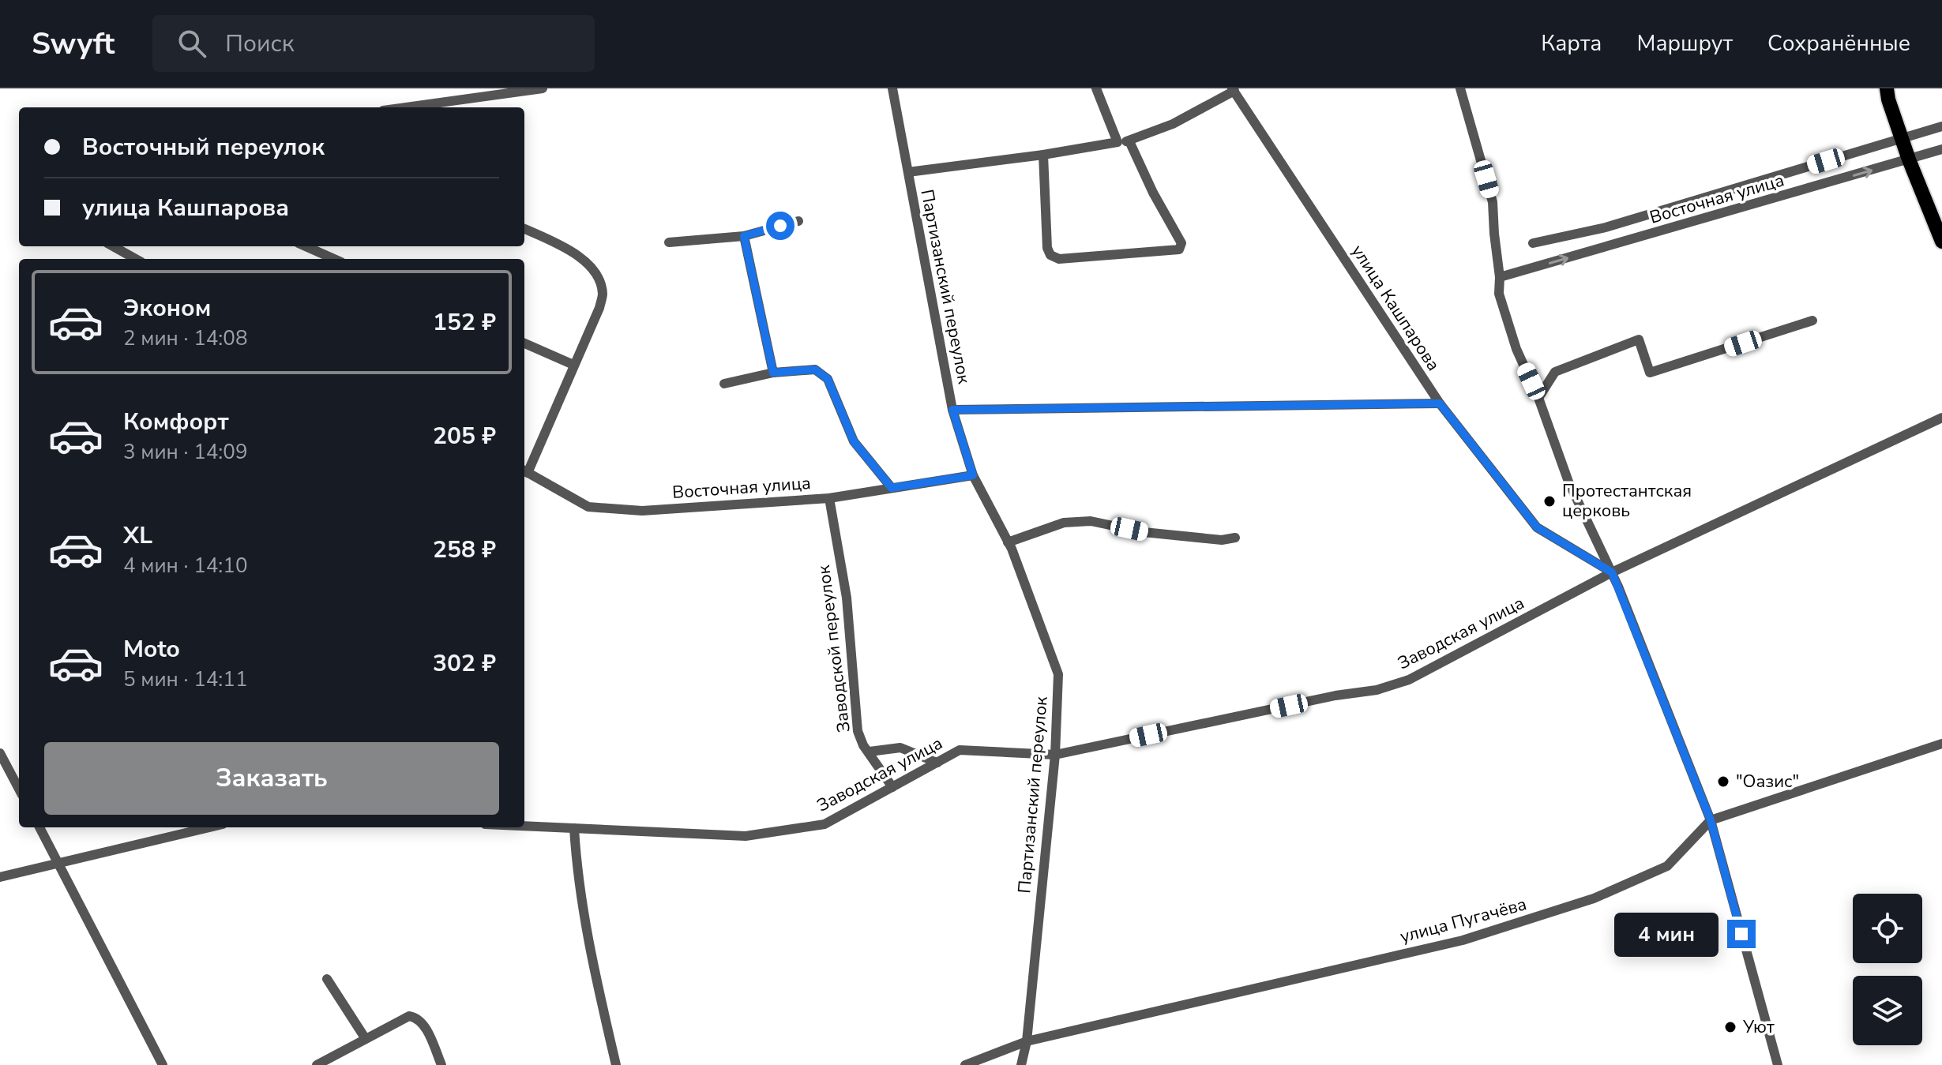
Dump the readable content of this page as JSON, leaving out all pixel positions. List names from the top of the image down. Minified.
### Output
{"streets":{"street":["Восточная улица","Партизанский переулок","улица Кашпарова","Заводская улица","Заводской переулок","улица Пугачёва"]},"crossings":[["Восточная улица","Партизанский переулок"],["Восточная улица","Заводской переулок"],["Партизанский переулок","улица Кашпарова"],["Партизанский переулок","Заводская улица"],["Партизанский переулок","улица Пугачёва"],["улица Кашпарова","Заводская улица"],["Заводская улица","Заводской переулок"]],"places":["Протестантская церковь","\"Оазис\"","Уют"],"page":{"header":"Swyft","search":"Поиск","nav":["Карта","Маршрут","Сохранённые"],"banner":["Восточный переулок","улица Кашпарова"],"list":[{"name":"Эконом","note":"2 мин · 14:08","value":"152 ₽"},{"name":"Комфорт","note":"3 мин · 14:09","value":"205 ₽"},{"name":"XL","note":"4 мин · 14:10","value":"258 ₽"},{"name":"Moto","note":"5 мин · 14:11","value":"302 ₽"}],"buttons":"Заказать","bubble":"4 мин"}}
